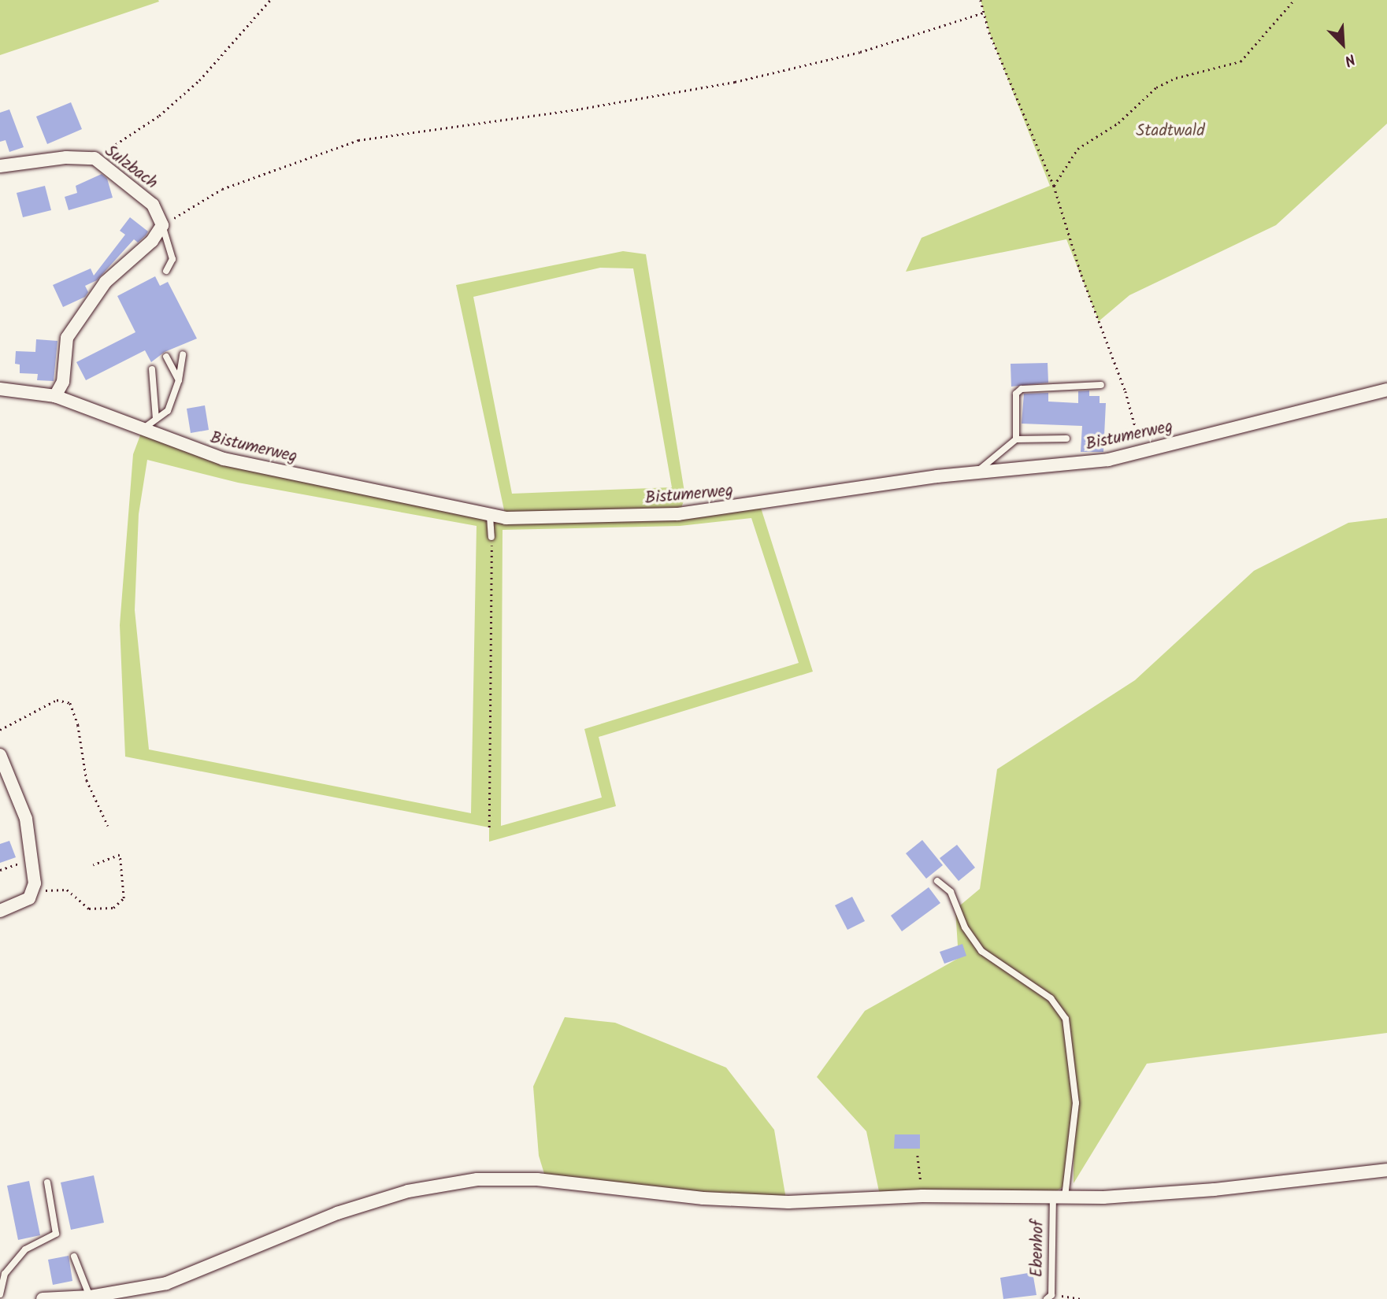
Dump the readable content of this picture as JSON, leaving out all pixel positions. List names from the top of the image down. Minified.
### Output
{"streets":{"street":["Sulzbach","Bistumerweg"],"lane":["Ebenhof"]},"parks":["Stadtwald"],"north":"bottom right"}
